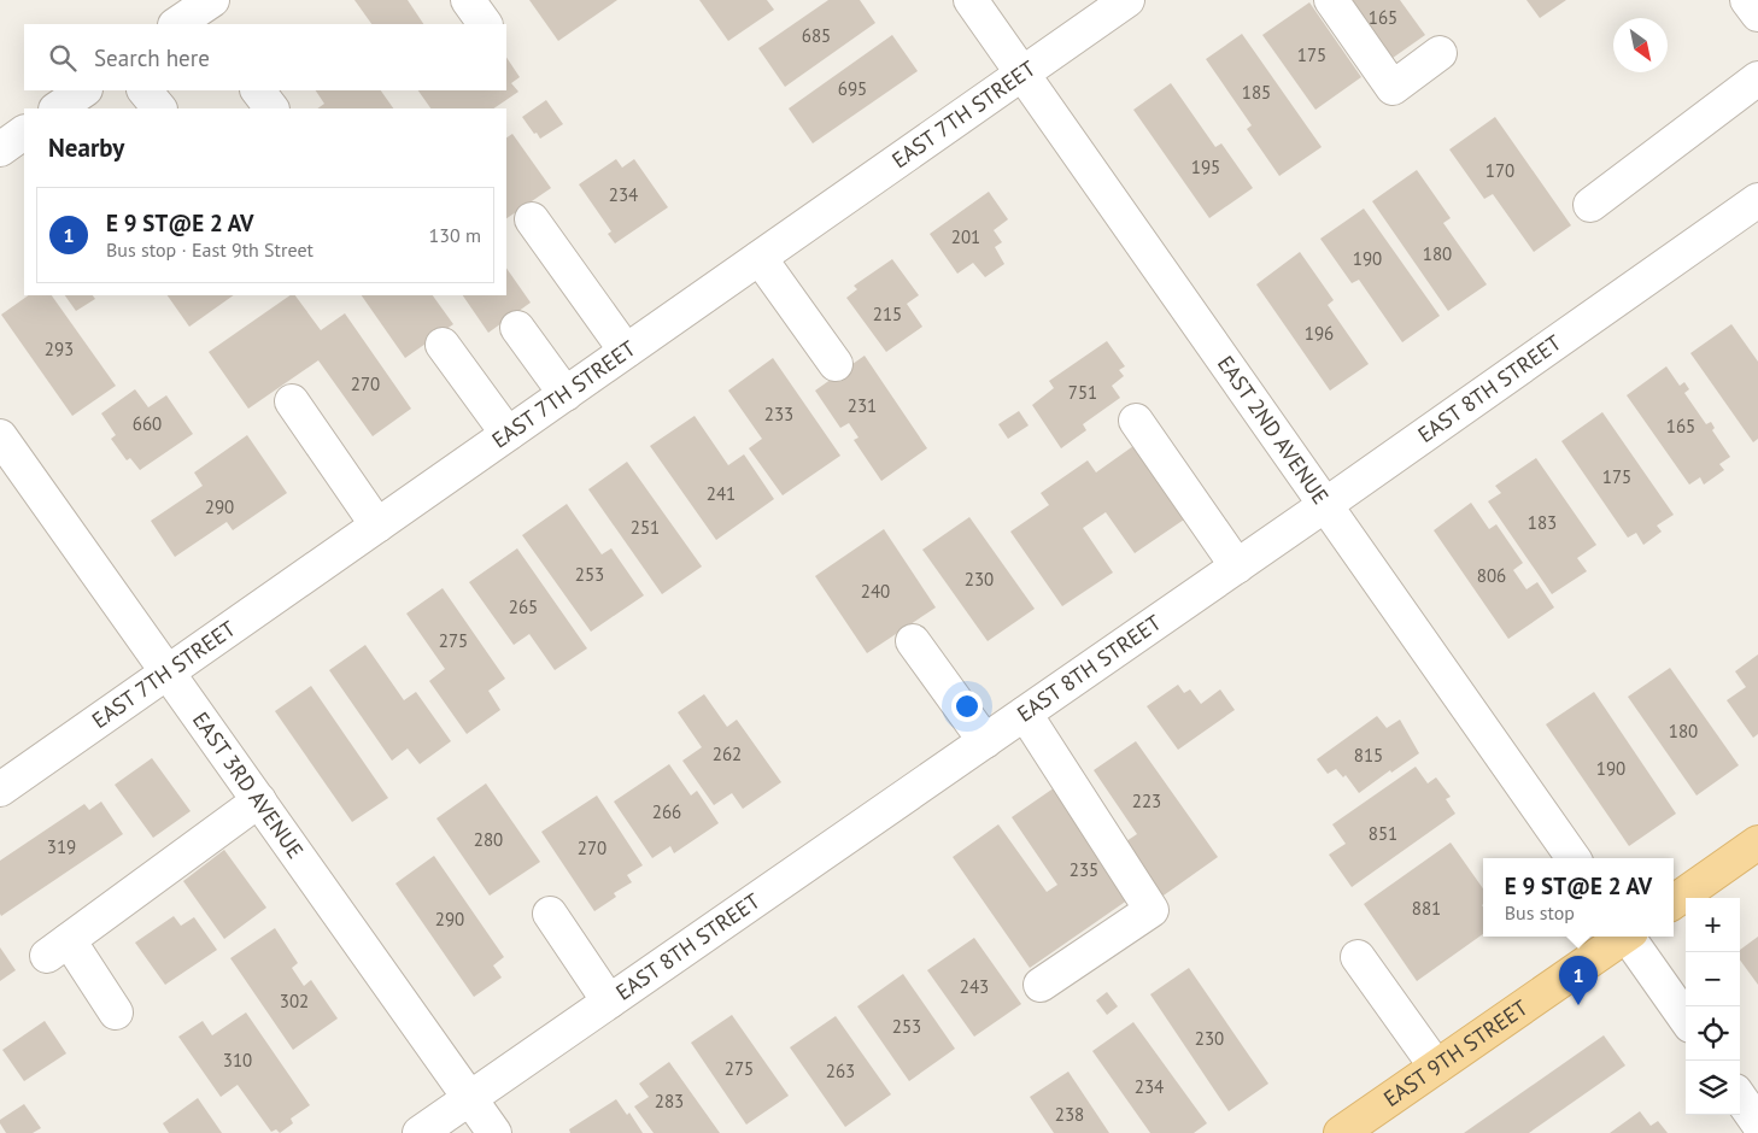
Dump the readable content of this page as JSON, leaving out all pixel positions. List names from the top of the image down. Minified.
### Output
{"streets":{"main road":["EAST 9TH STREET"],"street":["EAST 7TH STREET","EAST 8TH STREET","EAST 2ND AVENUE","EAST 3RD AVENUE"]},"crossings":[["EAST 7TH STREET","EAST 2ND AVENUE"],["EAST 7TH STREET","EAST 3RD AVENUE"],["EAST 8TH STREET","EAST 2ND AVENUE"],["EAST 8TH STREET","EAST 3RD AVENUE"]],"house_numbers":["165","685","175","695","185","195","170","234","201","180","190","215","196","293","270","751","231","233","660","165","175","241","290","183","251","253","806","230","240","265","275","180","262","815","190","223","266","851","280","319","270","235","881","290","243","302","253","230","310","275","263","234","283","238"],"north":"bottom right","page":{"search":"Search here","heading":"Nearby","list":[{"mark":"1","name":"E 9 ST@E 2 AV","note":"Bus stop · East 9th Street","value":"130 m"}],"popup":["E 9 ST@E 2 AV","Bus stop"],"map_buttons":["+","−"],"pins":"1"}}
